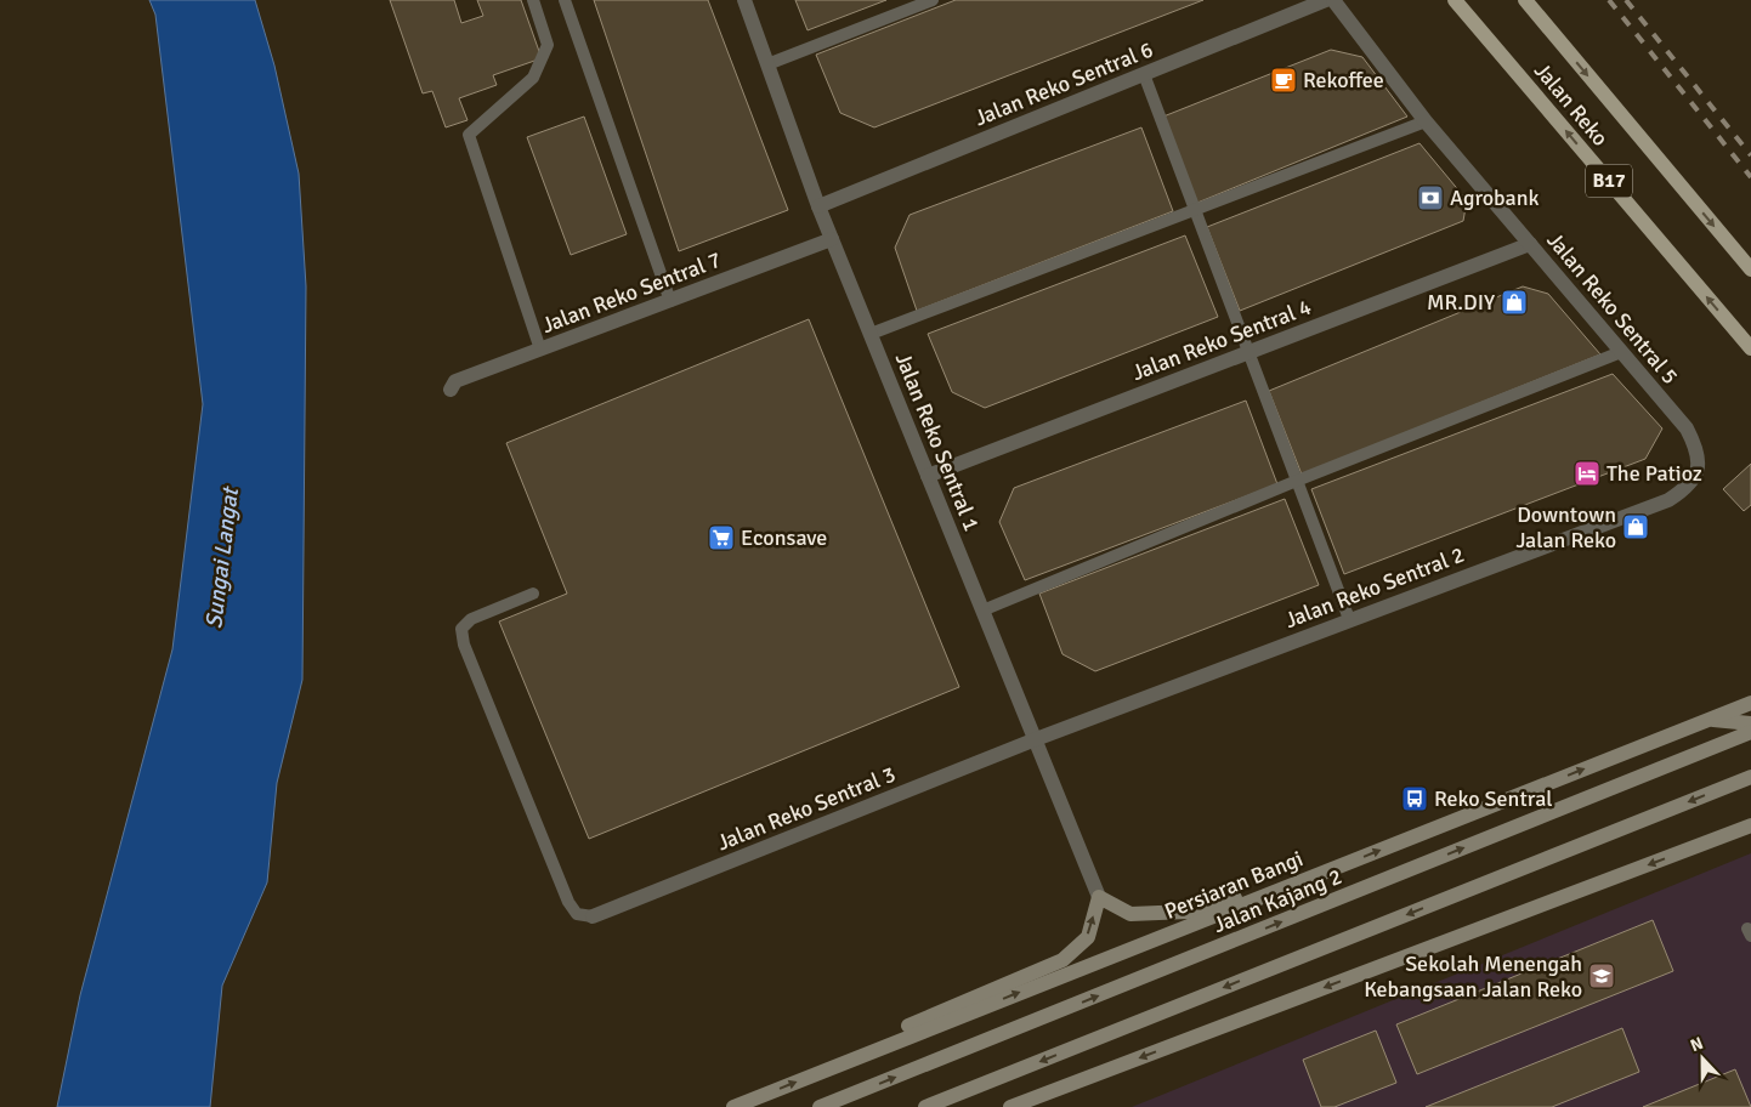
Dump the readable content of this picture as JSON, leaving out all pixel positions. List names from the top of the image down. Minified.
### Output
{"streets":{"main road":["Jalan Reko","B17","Persiaran Bangi","Jalan Kajang 2"],"street":["Jalan Reko Sentral 6","Jalan Reko Sentral 7","Jalan Reko Sentral 5","Jalan Reko Sentral 4","Jalan Reko Sentral 1","Jalan Reko Sentral 2","Jalan Reko Sentral 3"]},"crossings":[["Jalan Reko Sentral 6","Jalan Reko Sentral 1"],["Jalan Reko Sentral 7","Jalan Reko Sentral 1"],["Jalan Reko Sentral 5","Jalan Reko Sentral 4"],["Jalan Reko Sentral 5","Jalan Reko Sentral 2"],["Jalan Reko Sentral 4","Jalan Reko Sentral 1"],["Jalan Reko Sentral 1","Jalan Reko Sentral 2"],["Jalan Reko Sentral 1","Jalan Reko Sentral 3"],["Jalan Reko Sentral 2","Jalan Reko Sentral 3"]],"water":["Sungai Langat"],"places":{"cafe":["Rekoffee"],"bank":["Agrobank"],"shop":["MR.DIY","Downtown Jalan Reko"],"hotel":["The Patioz"],"supermarket":["Econsave"],"bus stop":["Reko Sentral"],"school or university":["Sekolah Menengah Kebangsaan Jalan Reko"]},"north":"top"}
